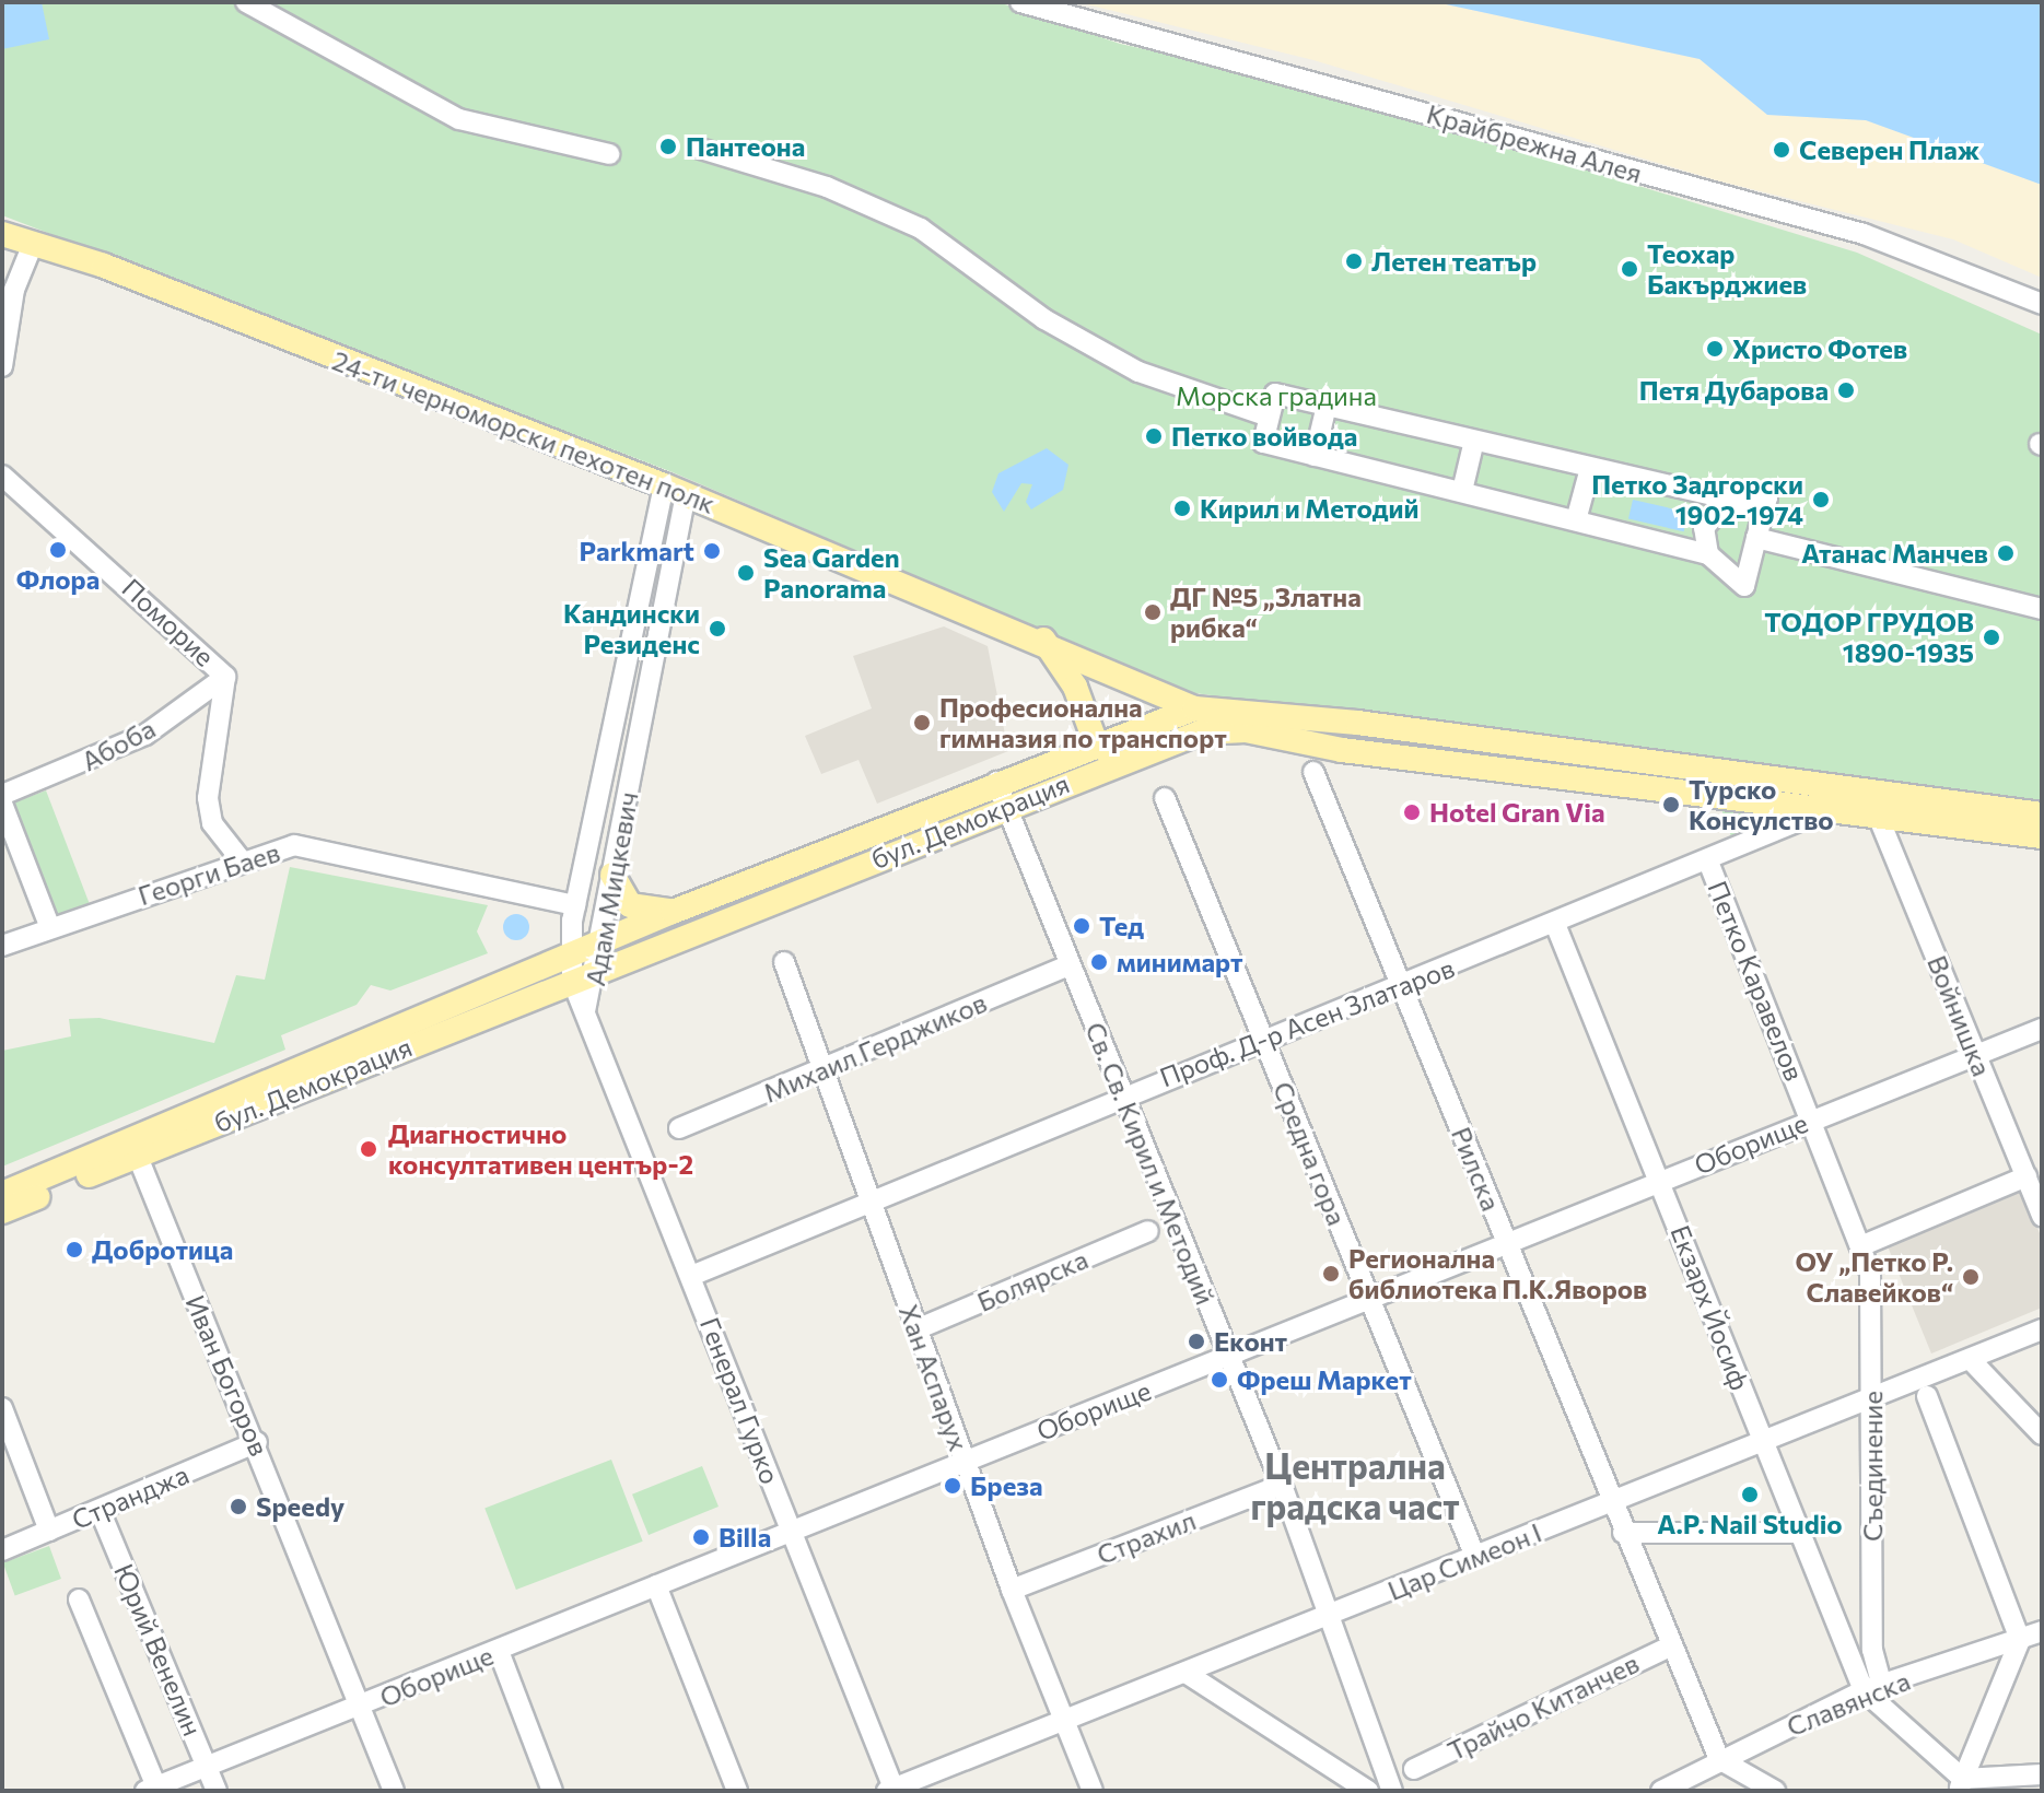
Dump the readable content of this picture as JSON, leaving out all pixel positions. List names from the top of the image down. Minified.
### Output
{"streets":{"main road":["24-ти черноморски пехотен полк","бул. Демокрация"],"street":["Крайбрежна Алея","Поморие","Абоба","Георги Баев","Адам Мицкевич","Петко Каравелов","Войнишка","Проф. Д-р Асен Златаров","Михаил Герджиков","Оборище","Средна гора","Св. Св. Кирил и Методий","Рилска","Болярска","Екзарх Йосиф","Иван Богоров","Хан Аспарух","Генерал Гурко","Съединение","Странджа","Страхил","Цар Симеон I","Юрий Венелин","Славянска","Трайчо Китанчев"]},"crossings":[["24-ти черноморски пехотен полк","Адам Мицкевич"],["Поморие","Абоба"],["Поморие","Георги Баев"],["бул. Демокрация","Адам Мицкевич"],["бул. Демокрация","Войнишка"],["бул. Демокрация","Проф. Д-р Асен Златаров"],["бул. Демокрация","Св. Св. Кирил и Методий"],["бул. Демокрация","Иван Богоров"],["Георги Баев","Адам Мицкевич"],["Адам Мицкевич","Генерал Гурко"],["Петко Каравелов","Проф. Д-р Асен Златаров"],["Петко Каравелов","Оборище"],["Петко Каравелов","Съединение"],["Войнишка","Оборище"],["Проф. Д-р Асен Златаров","Средна гора"],["Проф. Д-р Асен Златаров","Св. Св. Кирил и Методий"],["Проф. Д-р Асен Златаров","Рилска"],["Проф. Д-р Асен Златаров","Екзарх Йосиф"],["Проф. Д-р Асен Златаров","Хан Аспарух"],["Проф. Д-р Асен Златаров","Генерал Гурко"],["Михаил Герджиков","Св. Св. Кирил и Методий"],["Михаил Герджиков","Хан Аспарух"],["Оборище","Средна гора"],["Оборище","Св. Св. Кирил и Методий"],["Оборище","Рилска"],["Оборище","Екзарх Йосиф"],["Оборище","Иван Богоров"],["Оборище","Хан Аспарух"],["Оборище","Генерал Гурко"],["Оборище","Юрий Венелин"],["Средна гора","Цар Симеон I"],["Св. Св. Кирил и Методий","Страхил"],["Св. Св. Кирил и Методий","Цар Симеон I"],["Рилска","Цар Симеон I"],["Рилска","Славянска"],["Рилска","Трайчо Китанчев"],["Болярска","Хан Аспарух"],["Екзарх Йосиф","Съединение"],["Екзарх Йосиф","Цар Симеон I"],["Екзарх Йосиф","Славянска"],["Иван Богоров","Странджа"],["Хан Аспарух","Страхил"],["Хан Аспарух","Цар Симеон I"],["Генерал Гурко","Цар Симеон I"],["Съединение","Цар Симеон I"],["Съединение","Славянска"],["Странджа","Юрий Венелин"]],"districts":["Централна градска част"],"parks":["Морска градина"],"places":["Пантеона","Северен Плаж","Летен театър","Теохар Бакърджиев","Христо Фотев","Петя Дубарова","Петко войвода","Петко Задгорски 1902-1974","Кирил и Методий","Флора","Parkmart","Атанас Манчев","Sea Garden Panorama","ДГ №5 „Златна рибка“","Кандински Резиденс","TOДOP ГРУДОВ 1890-1935","Професионална гимназия по транспорт","Турско Консулство","Hotel Gran Via","Тед","минимарт","Диагностично консултативен център-2","Добротица","Регионална библиотека П.К.Яворов","ОУ „Петко Р. Славейков“","Еконт","Фреш Маркет","Бреза","A.P. Nail Studio","Speedy","Billa"]}
